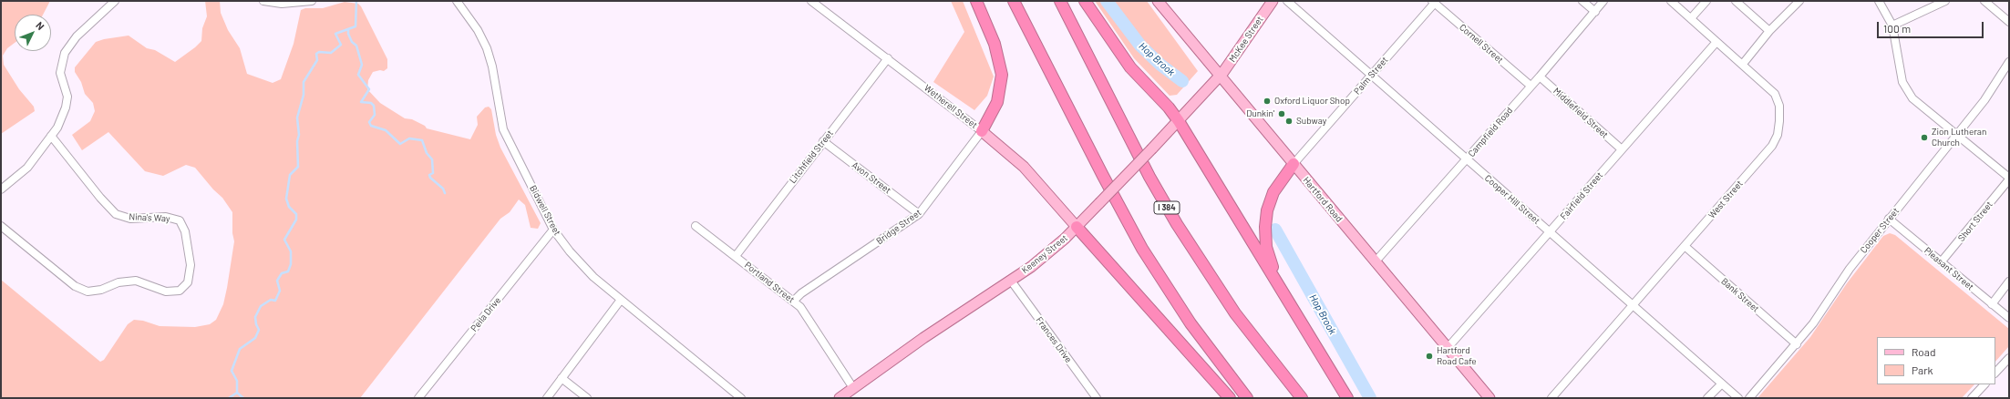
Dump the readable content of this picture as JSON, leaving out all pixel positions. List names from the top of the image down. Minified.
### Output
{"streets":{"highway":["I 384"],"main road":["McKee Street","Wetherell Street","Hartford Road","Keeney Street"],"street":["Cornell Street","Palm Street","Middlefield Street","Campfield Road","Litchfield Street","Avon Street","Fairfield Street","Cooper Hill Street","West Street","Bidwell Street","Nina's Way","Short Street","Bridge Street","Cooper Street","Pleasant Street","Portland Street","Bank Street","Peila Drive","Frances Drive"]},"crossings":[["McKee Street","Hartford Road"],["McKee Street","Keeney Street"],["Cornell Street","Palm Street"],["Cornell Street","Campfield Road"],["Palm Street","Hartford Road"],["Palm Street","Cooper Hill Street"],["Wetherell Street","Litchfield Street"],["Wetherell Street","Bridge Street"],["Wetherell Street","Keeney Street"],["Middlefield Street","Campfield Road"],["Middlefield Street","Fairfield Street"],["Campfield Road","Hartford Road"],["Campfield Road","Cooper Hill Street"],["Litchfield Street","Avon Street"],["Litchfield Street","Portland Street"],["Avon Street","Bridge Street"],["Fairfield Street","Hartford Road"],["Fairfield Street","Cooper Hill Street"],["Fairfield Street","West Street"],["Hartford Road","Keeney Street"],["Cooper Hill Street","West Street"],["West Street","Bank Street"],["Bidwell Street","Peila Drive"],["Short Street","Pleasant Street"],["Bridge Street","Portland Street"],["Cooper Street","Pleasant Street"],["Cooper Street","Bank Street"],["Keeney Street","Portland Street"],["Keeney Street","Frances Drive"]],"water":["Hop Brook"],"places":["Oxford Liquor Shop","Dunkin'","Subway","Zion Lutheran Church","Hartford Road Cafe"],"legend":["Road","Park"],"scale_bar":"100 m","north":"top right"}
